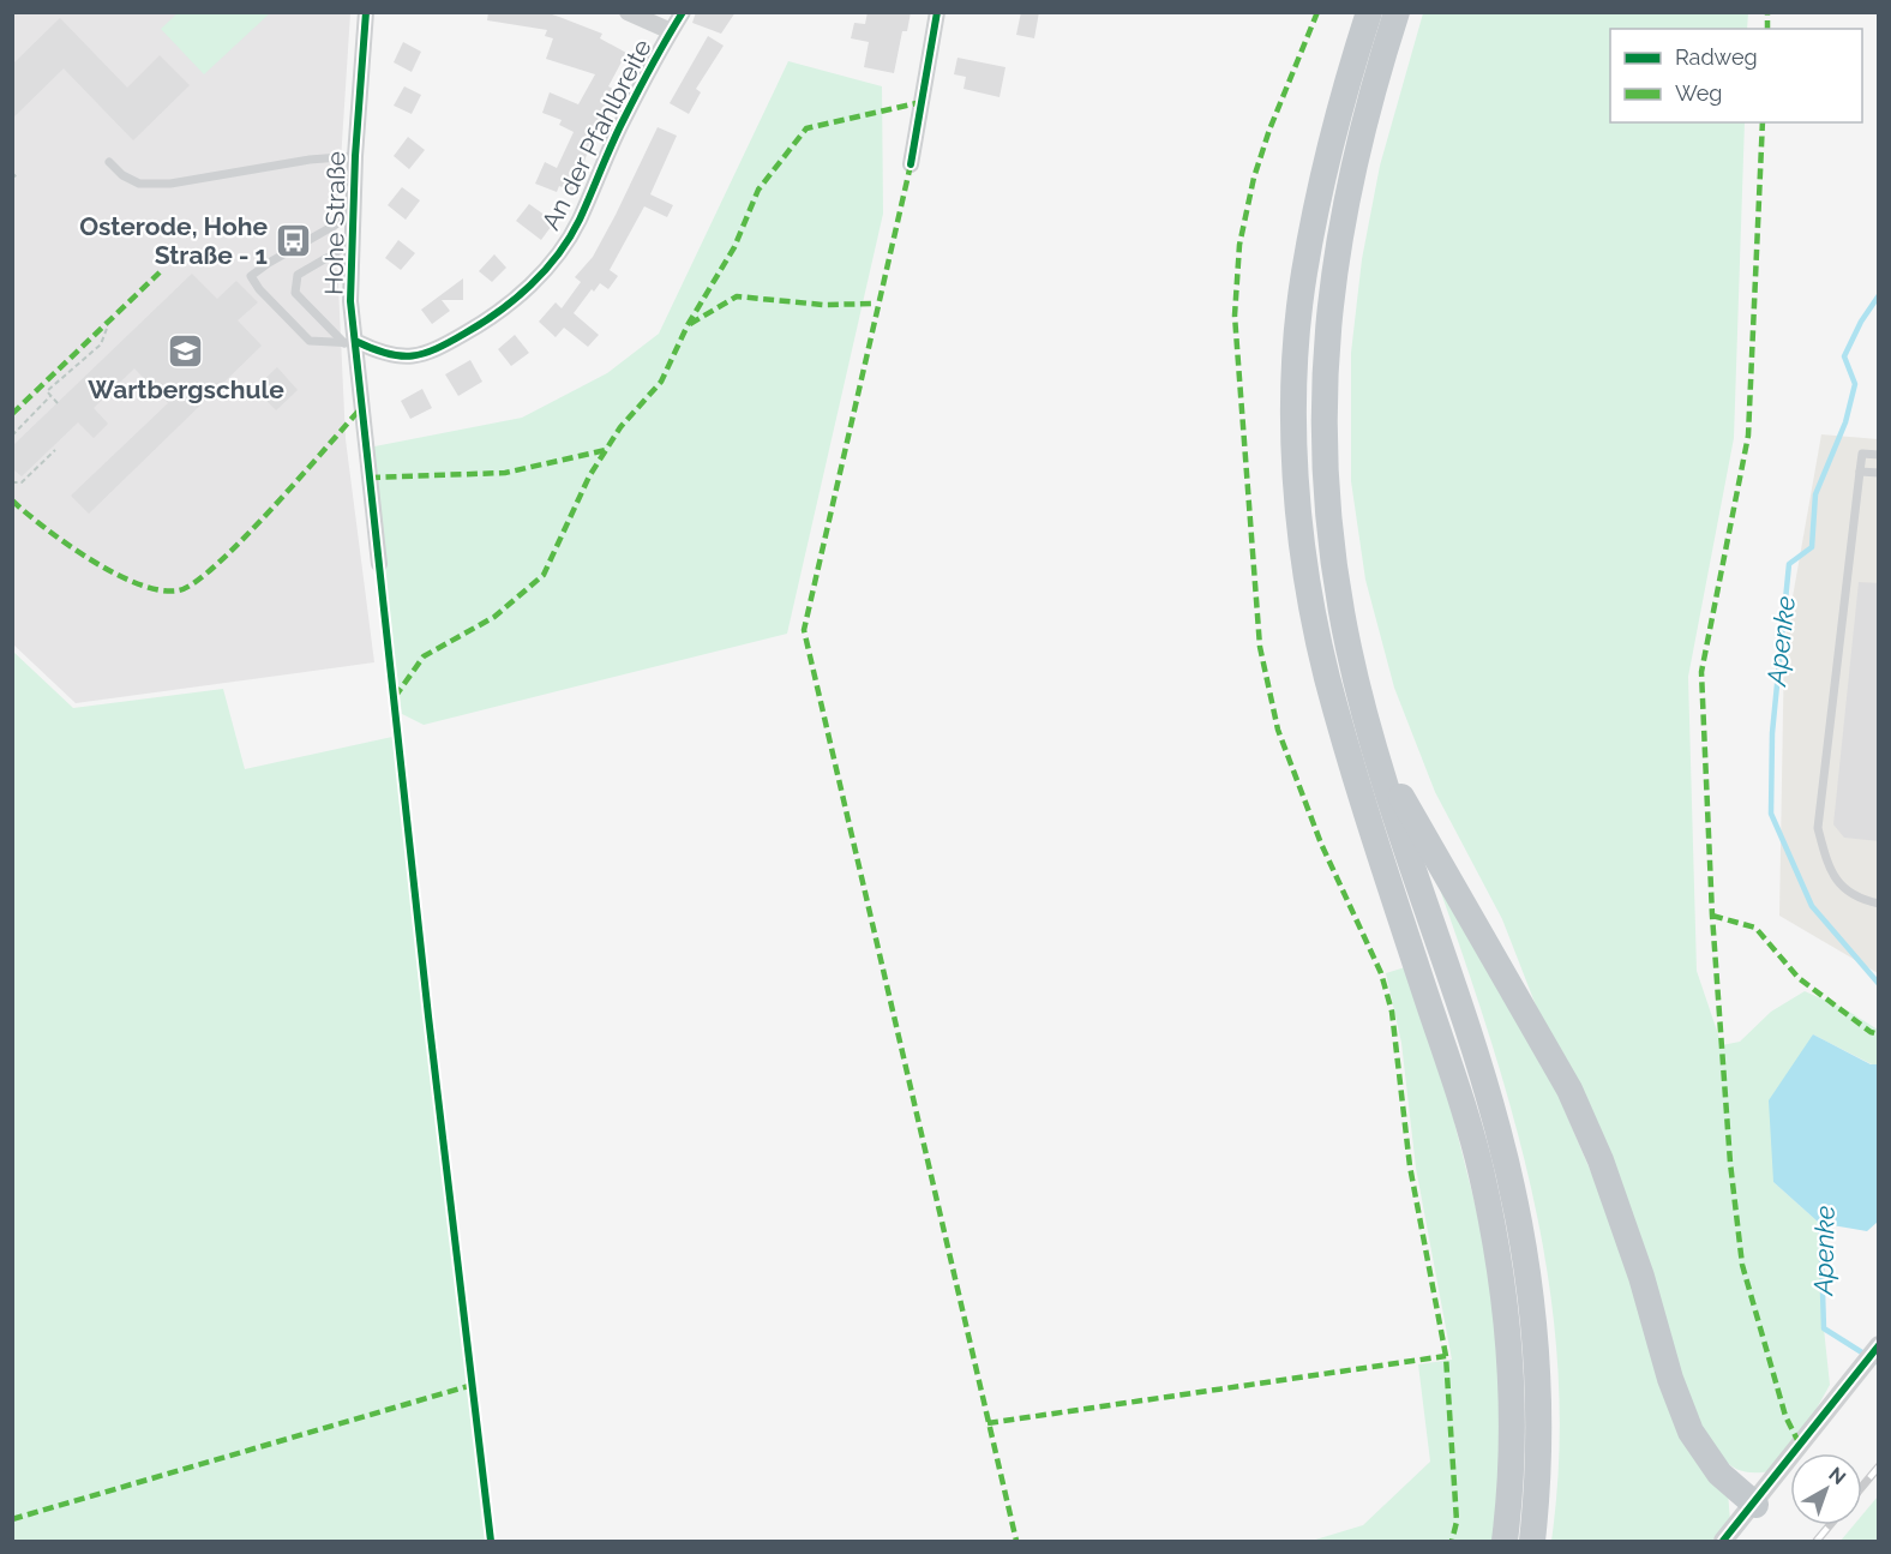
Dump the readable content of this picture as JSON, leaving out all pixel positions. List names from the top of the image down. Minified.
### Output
{"streets":{"street":["An der Pfahlbreite","Hohe Straße"]},"crossings":[["An der Pfahlbreite","Hohe Straße"]],"water":["Apenke"],"places":{"bus stop":["Osterode, Hohe Straße - 1"],"school or university":["Wartbergschule"]},"legend":["Radweg","Weg"],"north":"top right"}
